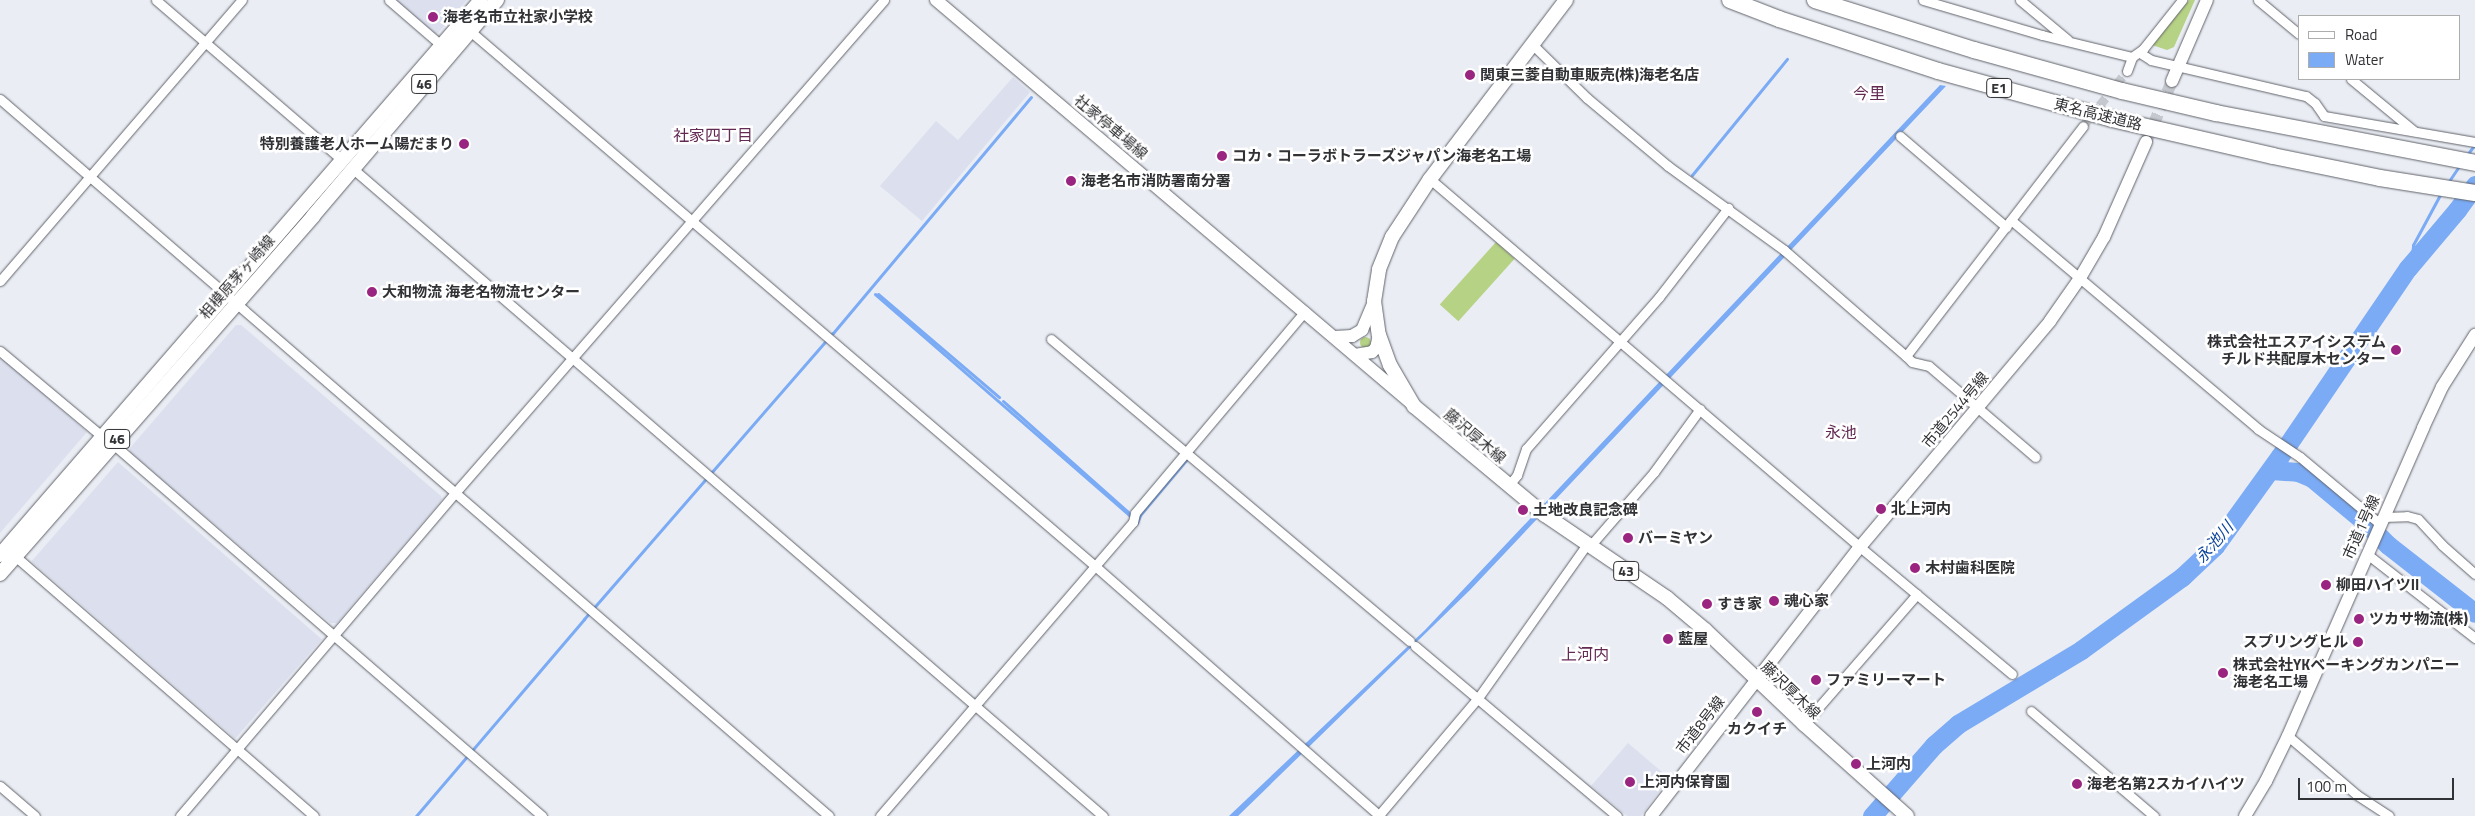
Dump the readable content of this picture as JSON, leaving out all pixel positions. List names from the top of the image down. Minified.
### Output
{"streets":{"highway":["E1","東名高速道路"],"main road":["46","相模原茅ヶ崎線","藤沢厚木線","43"],"street":["社家停車場線","市道2544号線","市道1号線","市道8号線"]},"crossings":[["社家停車場線","藤沢厚木線"],["市道2544号線","藤沢厚木線"],["市道2544号線","市道8号線"],["藤沢厚木線","市道8号線"]],"districts":["今里","社家四丁目","永池","上河内"],"water":["永池川"],"places":["海老名市立社家小学校","関東三菱自動車販売(株)海老名店","特別養護老人ホーム陽だまり","コカ・コーラボトラーズジャパン海老名工場","海老名市消防署南分署","大和物流 海老名物流センター","株式会社エスアイシステム チルド共配厚木センター","北上河内","土地改良記念碑","バーミヤン","木村歯科医院","柳田ハイツII","魂心家","すき家","ツカサ物流(株)","藍屋","スプリングヒル","株式会社YKベーキングカンパニー 海老名工場","ファミリーマート","カクイチ","上河内","上河内保育園","海老名第2スカイハイツ"],"legend":["Road","Water"],"scale_bar":"100 m"}
